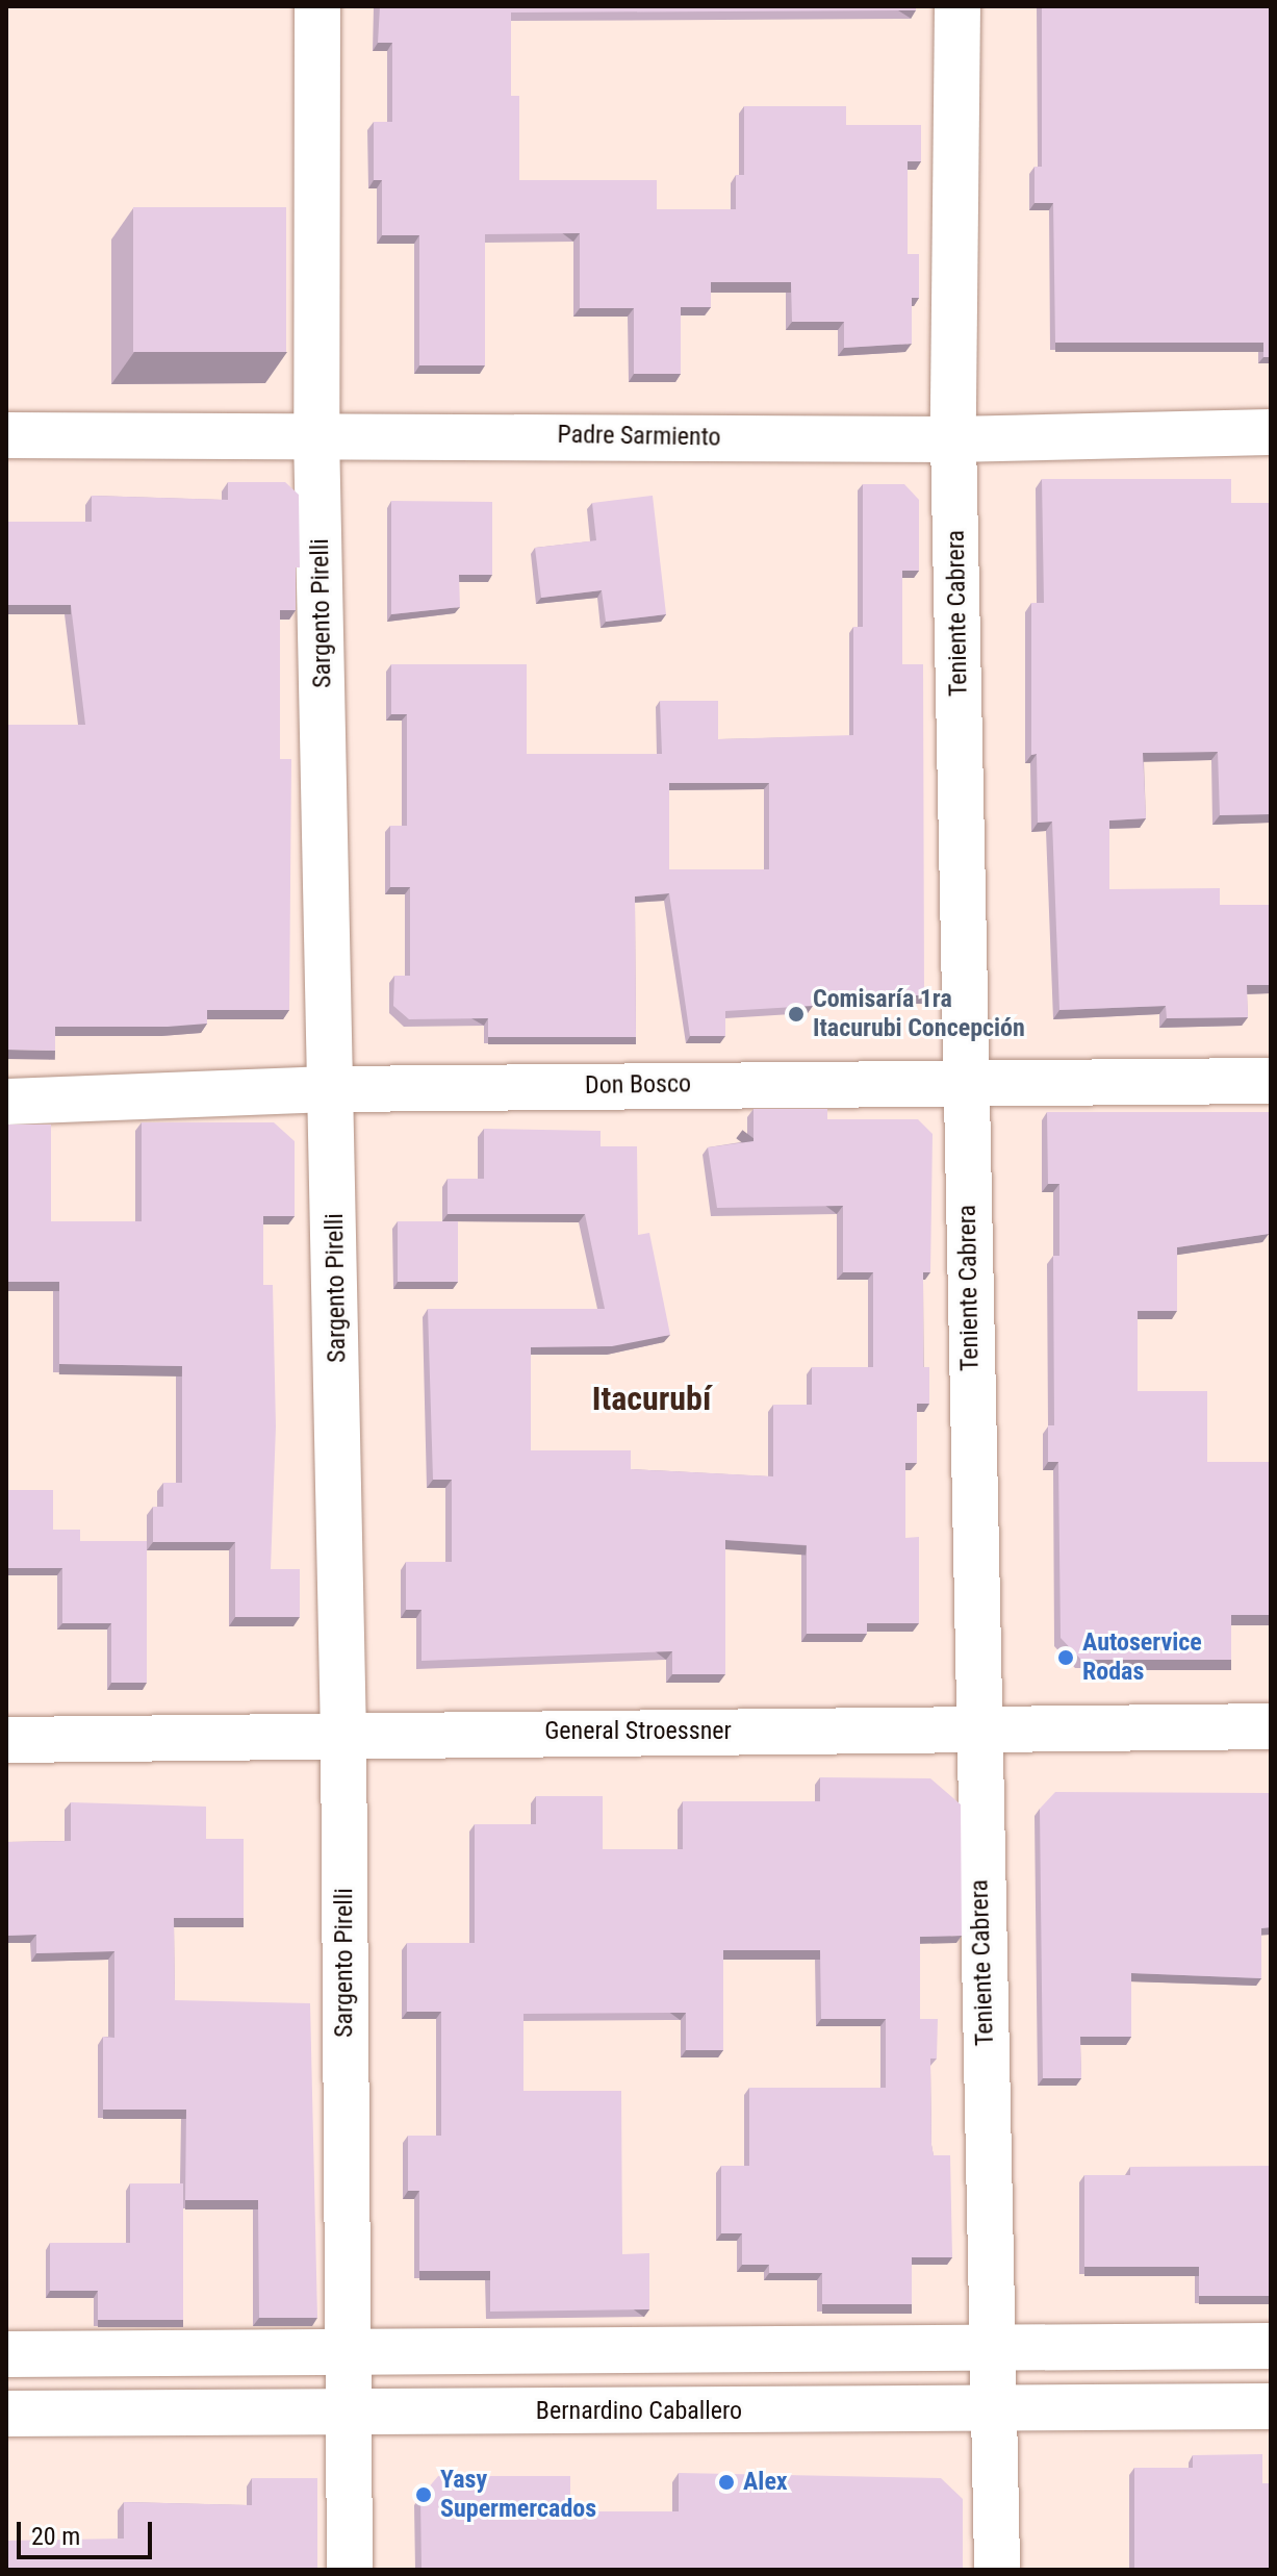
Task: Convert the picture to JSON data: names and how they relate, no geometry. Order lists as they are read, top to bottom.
{
  "streets": {
    "main road": [
      "Padre Sarmiento",
      "Sargento Pirelli",
      "Teniente Cabrera",
      "Don Bosco",
      "General Stroessner",
      "Bernardino Caballero"
    ]
  },
  "crossings": [
    ["Padre Sarmiento", "Sargento Pirelli"],
    ["Padre Sarmiento", "Teniente Cabrera"],
    ["Sargento Pirelli", "Don Bosco"],
    ["Sargento Pirelli", "General Stroessner"],
    ["Sargento Pirelli", "Bernardino Caballero"],
    ["Teniente Cabrera", "Don Bosco"],
    ["Teniente Cabrera", "General Stroessner"],
    ["Teniente Cabrera", "Bernardino Caballero"]
  ],
  "districts": ["Itacurubí"],
  "places": [
    "Comisaría 1ra Itacurubi Concepción",
    "Autoservice Rodas",
    "Alex",
    "Yasy Supermercados"
  ],
  "scale_bar": "20 m"
}
